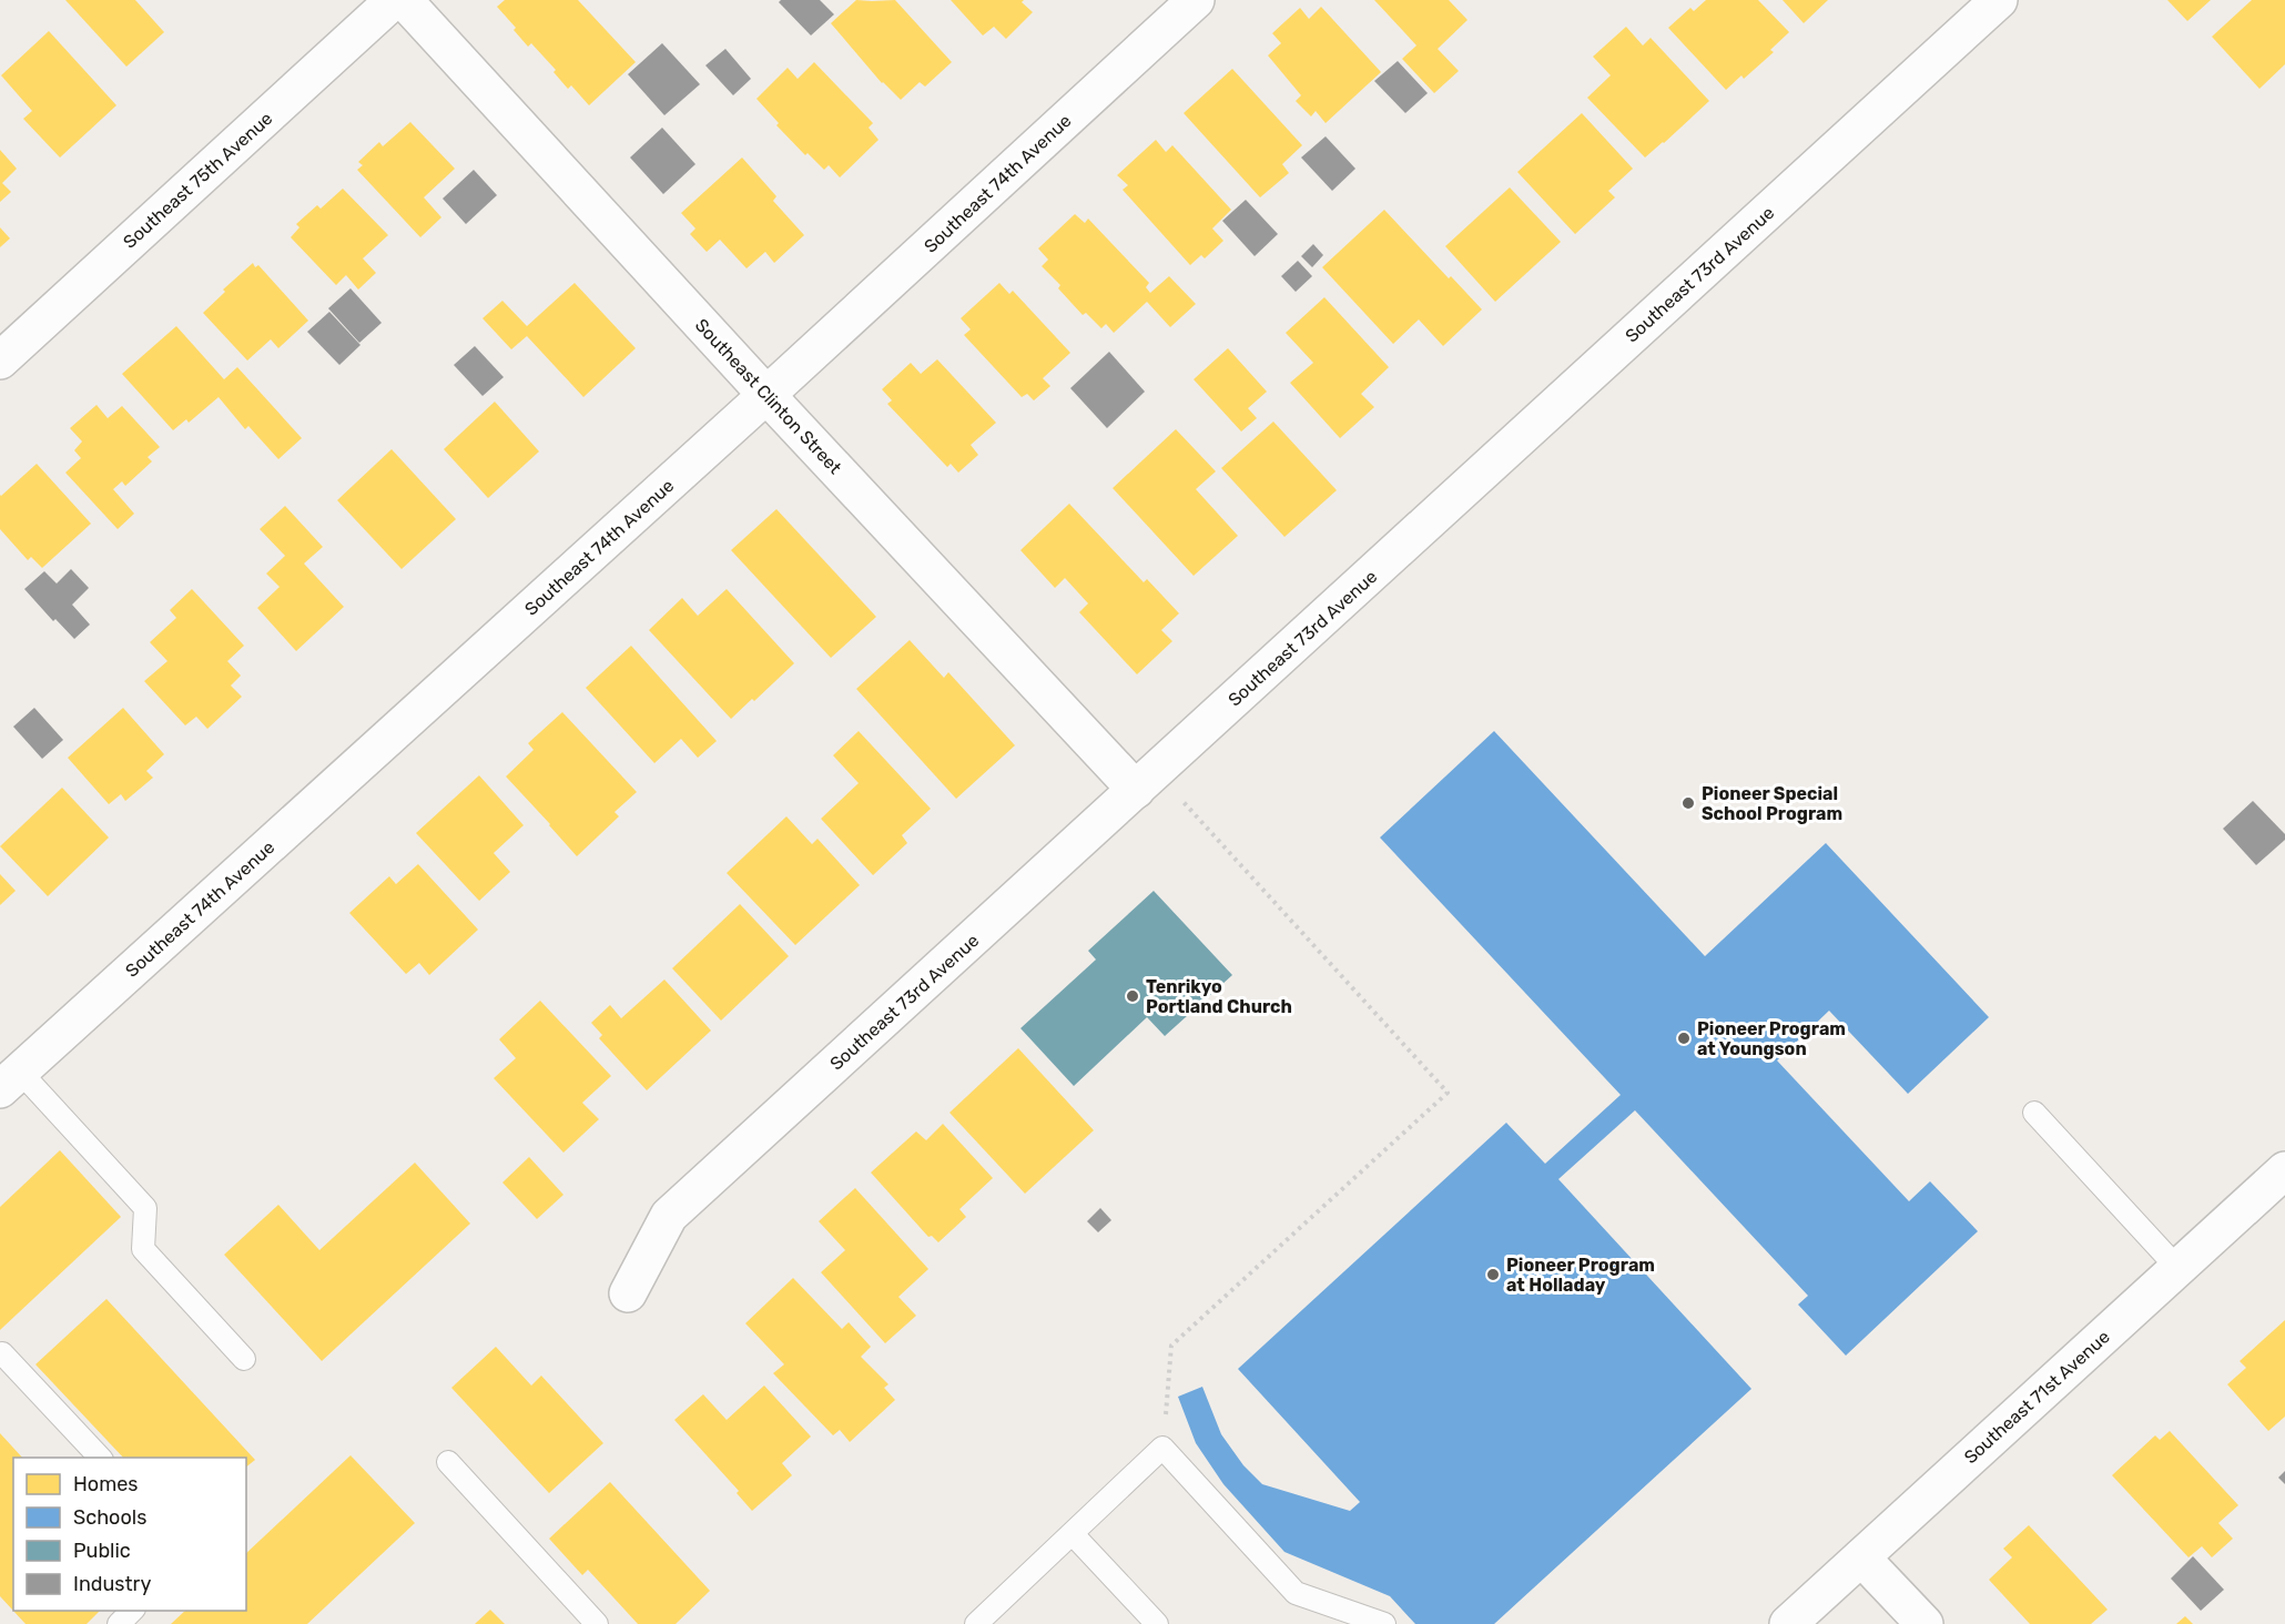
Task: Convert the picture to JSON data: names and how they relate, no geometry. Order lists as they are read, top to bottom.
{
  "streets": {
    "street": [
      "Southeast 75th Avenue",
      "Southeast 74th Avenue",
      "Southeast 73rd Avenue",
      "Southeast Clinton Street",
      "Southeast 71st Avenue"
    ]
  },
  "crossings": [
    ["Southeast 74th Avenue", "Southeast Clinton Street"],
    ["Southeast 73rd Avenue", "Southeast Clinton Street"]
  ],
  "places": [
    "Pioneer Special School Program",
    "Tenrikyo Portland Church",
    "Pioneer Program at Youngson",
    "Pioneer Program at Holladay"
  ],
  "legend": [
    "Homes",
    "Schools",
    "Public",
    "Industry"
  ]
}
